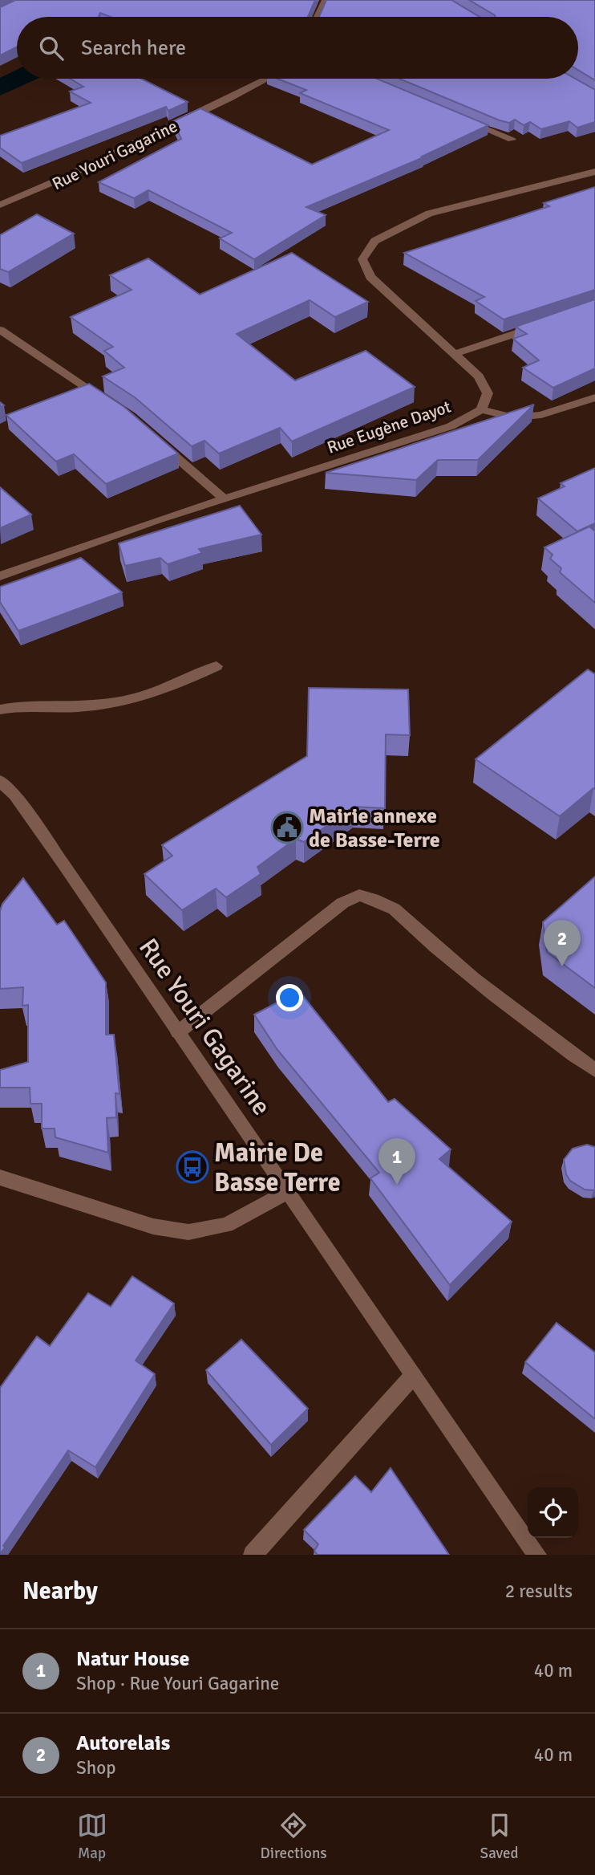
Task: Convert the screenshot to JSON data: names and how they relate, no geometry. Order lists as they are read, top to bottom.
{
  "streets": {
    "street": ["Rue Youri Gagarine", "Rue Eugène Dayot"]
  },
  "places": {
    "public building": ["Mairie annexe de Basse-Terre"],
    "bus stop": ["Mairie De Basse Terre"]
  },
  "page": {
    "search": "Search here",
    "pins": ["2", "1"],
    "heading": ["Nearby", "2 results"],
    "list": [
      {
        "mark": "1",
        "name": "Natur House",
        "note": "Shop · Rue Youri Gagarine",
        "value": "40 m"
      },
      {
        "mark": "2",
        "name": "Autorelais",
        "note": "Shop",
        "value": "40 m"
      }
    ],
    "nav": ["Map", "Directions", "Saved"]
  }
}
